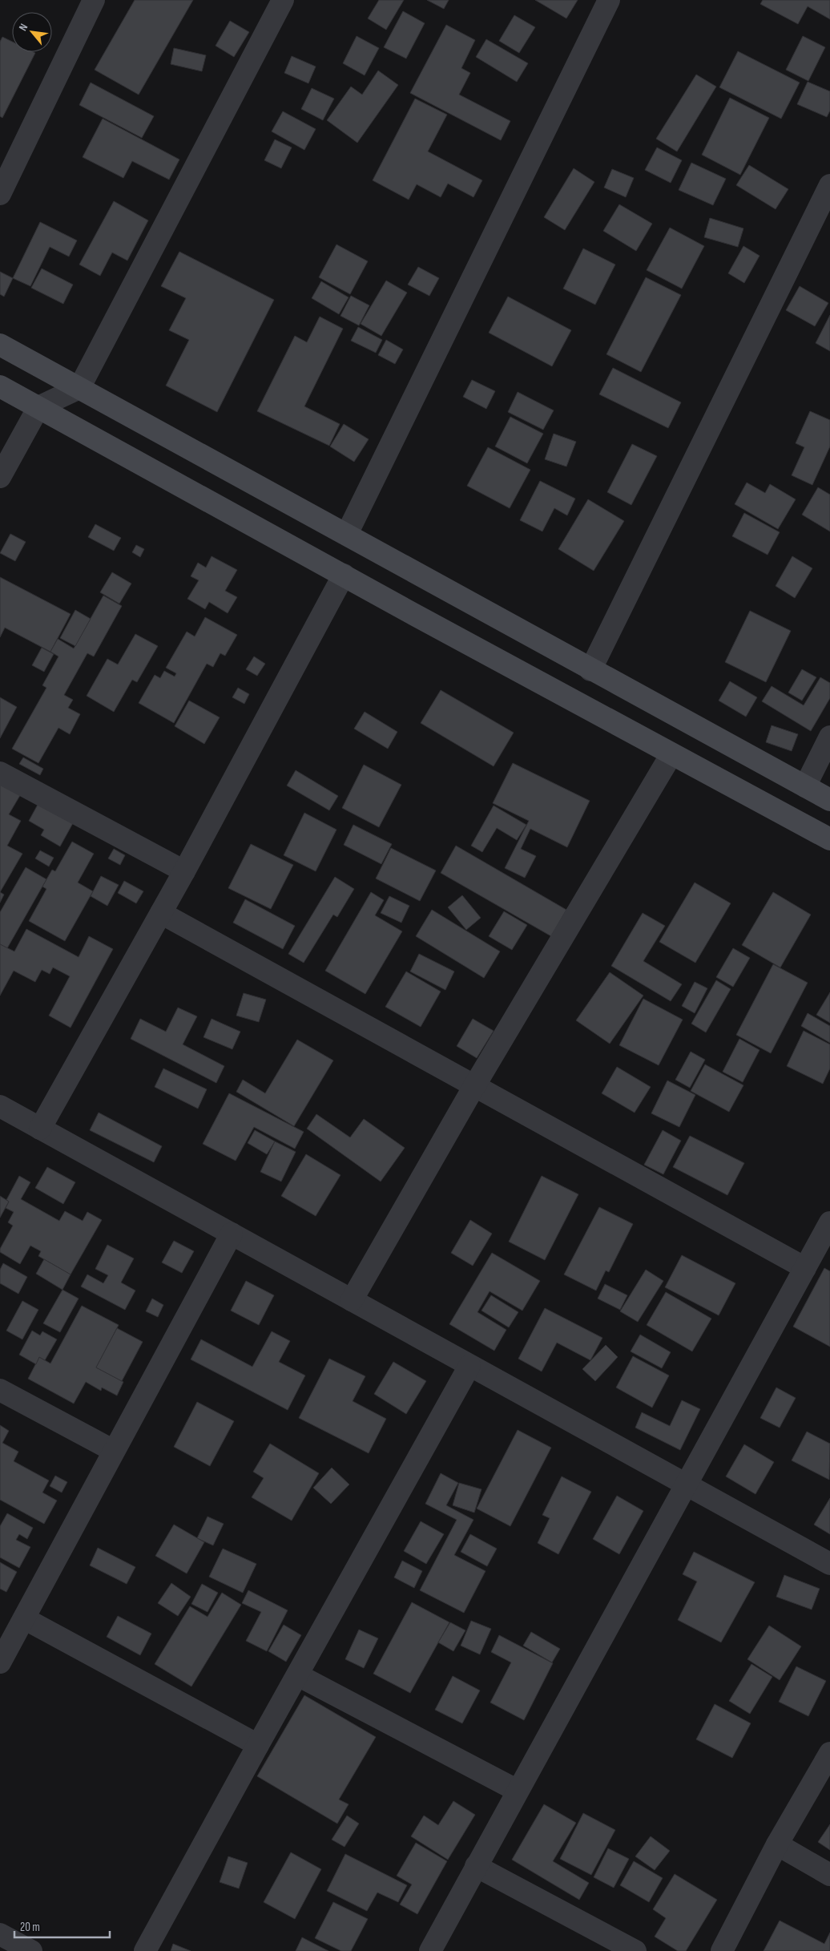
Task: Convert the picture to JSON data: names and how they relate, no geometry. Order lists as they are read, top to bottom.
{
  "scale_bar": "20 m",
  "north": "top left"
}
